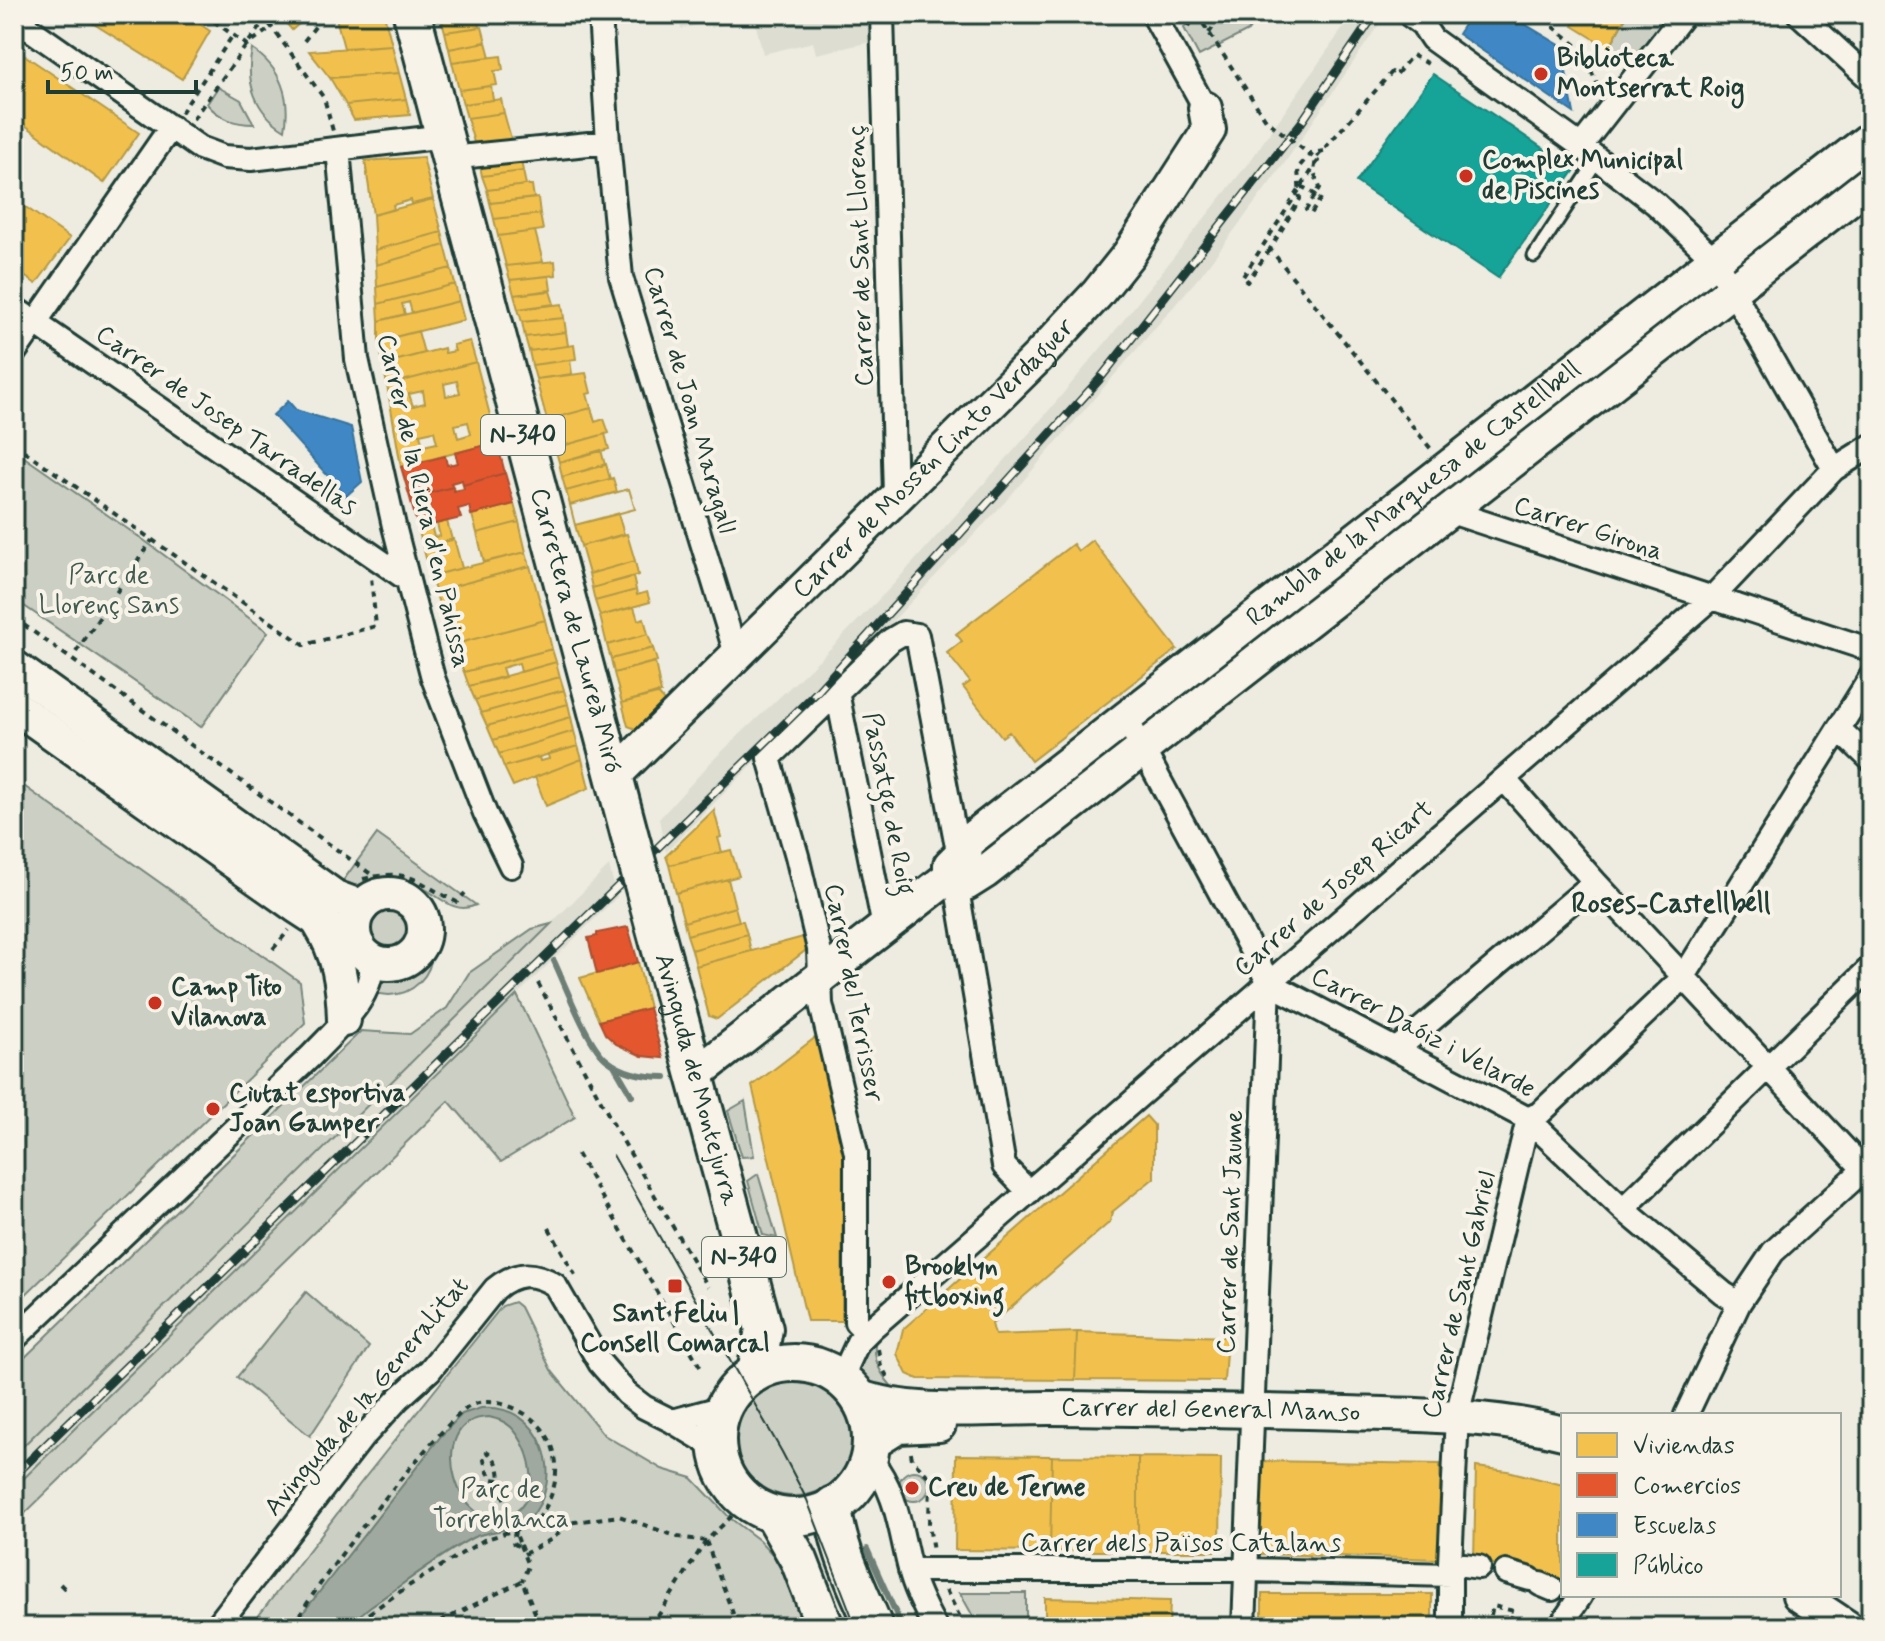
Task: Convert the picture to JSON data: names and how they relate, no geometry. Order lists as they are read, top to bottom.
{
  "streets": {
    "main road": ["N-340", "Carretera de Laureà Miró", "Avinguda de Montejurra"],
    "street": [
      "Carrer de Sant Llorenç",
      "Carrer de Joan Maragall",
      "Carrer de Josep Tarradellas",
      "Carrer de Mossèn Cinto Verdaguer",
      "Rambla de la Marquesa de Castellbell",
      "Carrer de la Riera d'en Pahissa",
      "Carrer Girona",
      "Passatge de Roig",
      "Carrer de Josep Ricart",
      "Carrer del Terrisser",
      "Carrer Daóiz i Velarde",
      "Carrer de Sant Jaume",
      "Carrer de Sant Gabriel",
      "Avinguda de la Generalitat",
      "Carrer del General Manso",
      "Carrer dels Països Catalans"
    ]
  },
  "crossings": [
    ["Carrer de Sant Llorenç", "Carrer de Mossèn Cinto Verdaguer"],
    ["Carrer de Joan Maragall", "Carrer de Mossèn Cinto Verdaguer"],
    ["Carrer de Josep Tarradellas", "Carrer de la Riera d'en Pahissa"],
    ["Carrer de Mossèn Cinto Verdaguer", "Carretera de Laureà Miró"],
    ["Rambla de la Marquesa de Castellbell", "Carrer Girona"],
    ["Rambla de la Marquesa de Castellbell", "Passatge de Roig"],
    ["Rambla de la Marquesa de Castellbell", "Carrer del Terrisser"],
    ["Rambla de la Marquesa de Castellbell", "Carrer Daóiz i Velarde"],
    ["Rambla de la Marquesa de Castellbell", "Avinguda de Montejurra"],
    ["Carrer Girona", "Carrer de Josep Ricart"],
    ["Carretera de Laureà Miró", "Avinguda de Montejurra"],
    ["Passatge de Roig", "Carrer del Terrisser"],
    ["Carrer de Josep Ricart", "Carrer del Terrisser"],
    ["Carrer de Josep Ricart", "Carrer Daóiz i Velarde"],
    ["Carrer de Josep Ricart", "Avinguda de Montejurra"],
    ["Carrer de Josep Ricart", "Carrer de Sant Jaume"],
    ["Carrer de Josep Ricart", "Avinguda de la Generalitat"],
    ["Carrer de Josep Ricart", "Carrer del General Manso"],
    ["Carrer Daóiz i Velarde", "Carrer de Sant Jaume"],
    ["Carrer Daóiz i Velarde", "Carrer de Sant Gabriel"],
    ["Avinguda de Montejurra", "Avinguda de la Generalitat"],
    ["Avinguda de Montejurra", "Carrer del General Manso"],
    ["Carrer de Sant Jaume", "Carrer del General Manso"],
    ["Carrer de Sant Jaume", "Carrer dels Països Catalans"],
    ["Carrer de Sant Gabriel", "Carrer del General Manso"],
    ["Carrer de Sant Gabriel", "Carrer dels Països Catalans"],
    ["Avinguda de la Generalitat", "Carrer del General Manso"]
  ],
  "districts": ["Roses-Castellbell"],
  "parks": ["Parc de Llorenç Sans", "Parc de Torreblanca"],
  "places": {
    "other": [
      "Biblioteca Montserrat Roig",
      "Complex Municipal de Piscines",
      "Camp Tito Vilanova",
      "Ciutat esportiva Joan Gamper",
      "Brooklyn fitboxing",
      "Creu de Terme"
    ],
    "transit": ["Sant Feliu | Consell Comarcal"]
  },
  "legend": [
    "Viviendas",
    "Comercios",
    "Escuelas",
    "Público"
  ],
  "scale_bar": "50 m"
}
